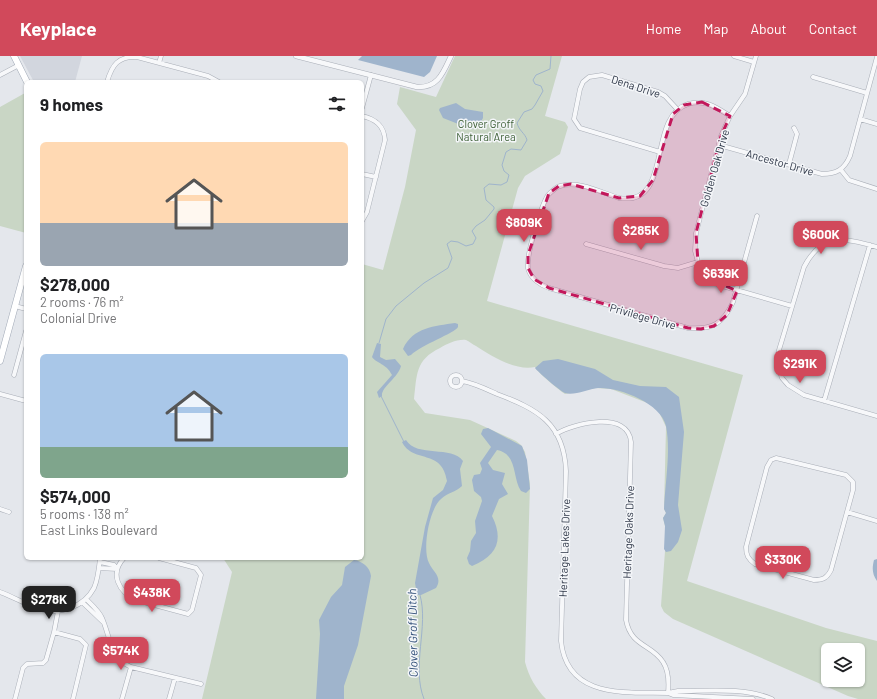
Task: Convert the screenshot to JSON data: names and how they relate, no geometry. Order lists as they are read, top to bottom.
{
  "streets": {
    "street": [
      "Dena Drive",
      "Ancestor Drive",
      "Golden Oak Drive",
      "Privilege Drive",
      "Heritage Oaks Drive",
      "Heritage Lakes Drive"
    ]
  },
  "crossings": [
    ["Dena Drive", "Privilege Drive"],
    ["Ancestor Drive", "Golden Oak Drive"],
    ["Heritage Oaks Drive", "Heritage Lakes Drive"]
  ],
  "water": ["Clover Groff Ditch"],
  "parks": ["Clover Groff Natural Area"],
  "page": {
    "header": "Keyplace",
    "nav": [
      "Home",
      "Map",
      "About",
      "Contact"
    ],
    "heading": "9 homes",
    "list": [
      {
        "name": "$278,000",
        "note": "2 rooms · 76 m² · Colonial Drive"
      },
      {
        "name": "$574,000",
        "note": "5 rooms · 138 m² · East Links Boulevard"
      }
    ],
    "price": [
      "$809K",
      "$285K",
      "$600K",
      "$639K",
      "$291K",
      "$330K",
      "$438K",
      "$278K",
      "$574K"
    ]
  }
}
